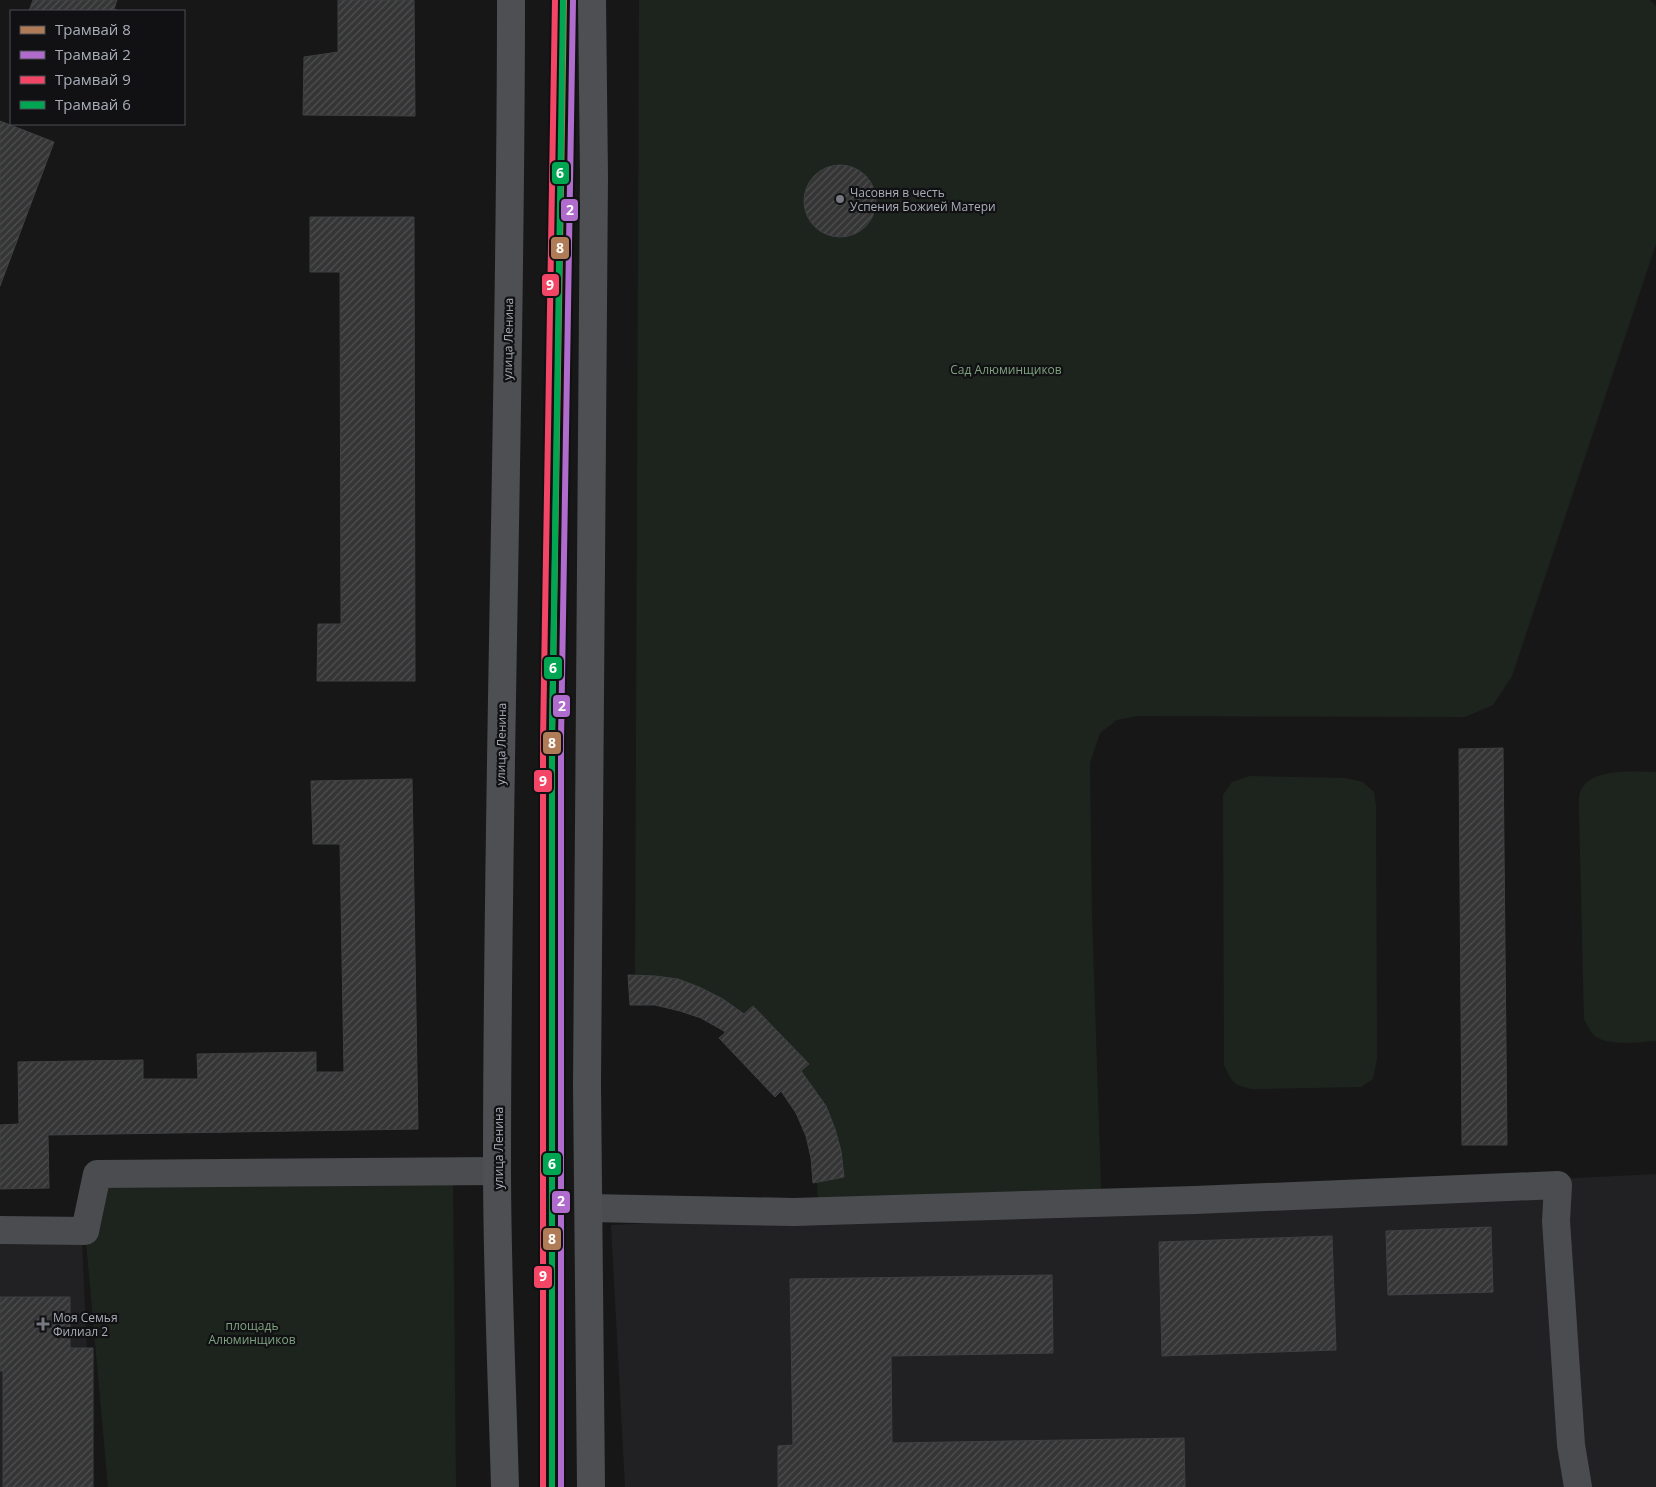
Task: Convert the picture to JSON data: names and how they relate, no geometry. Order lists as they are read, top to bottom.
{
  "streets": {
    "main road": ["улица Ленина"]
  },
  "parks": ["Сад Алюминщиков", "площадь Алюминщиков"],
  "places": {
    "other": ["Часовня в честь Успения Божией Матери"],
    "health": ["Моя Семья Филиал 2"]
  },
  "lines": [
    "tram line 8",
    "tram line 2",
    "tram line 9",
    "tram line 6"
  ],
  "legend": [
    "Трамвай 8",
    "Трамвай 2",
    "Трамвай 9",
    "Трамвай 6"
  ]
}
